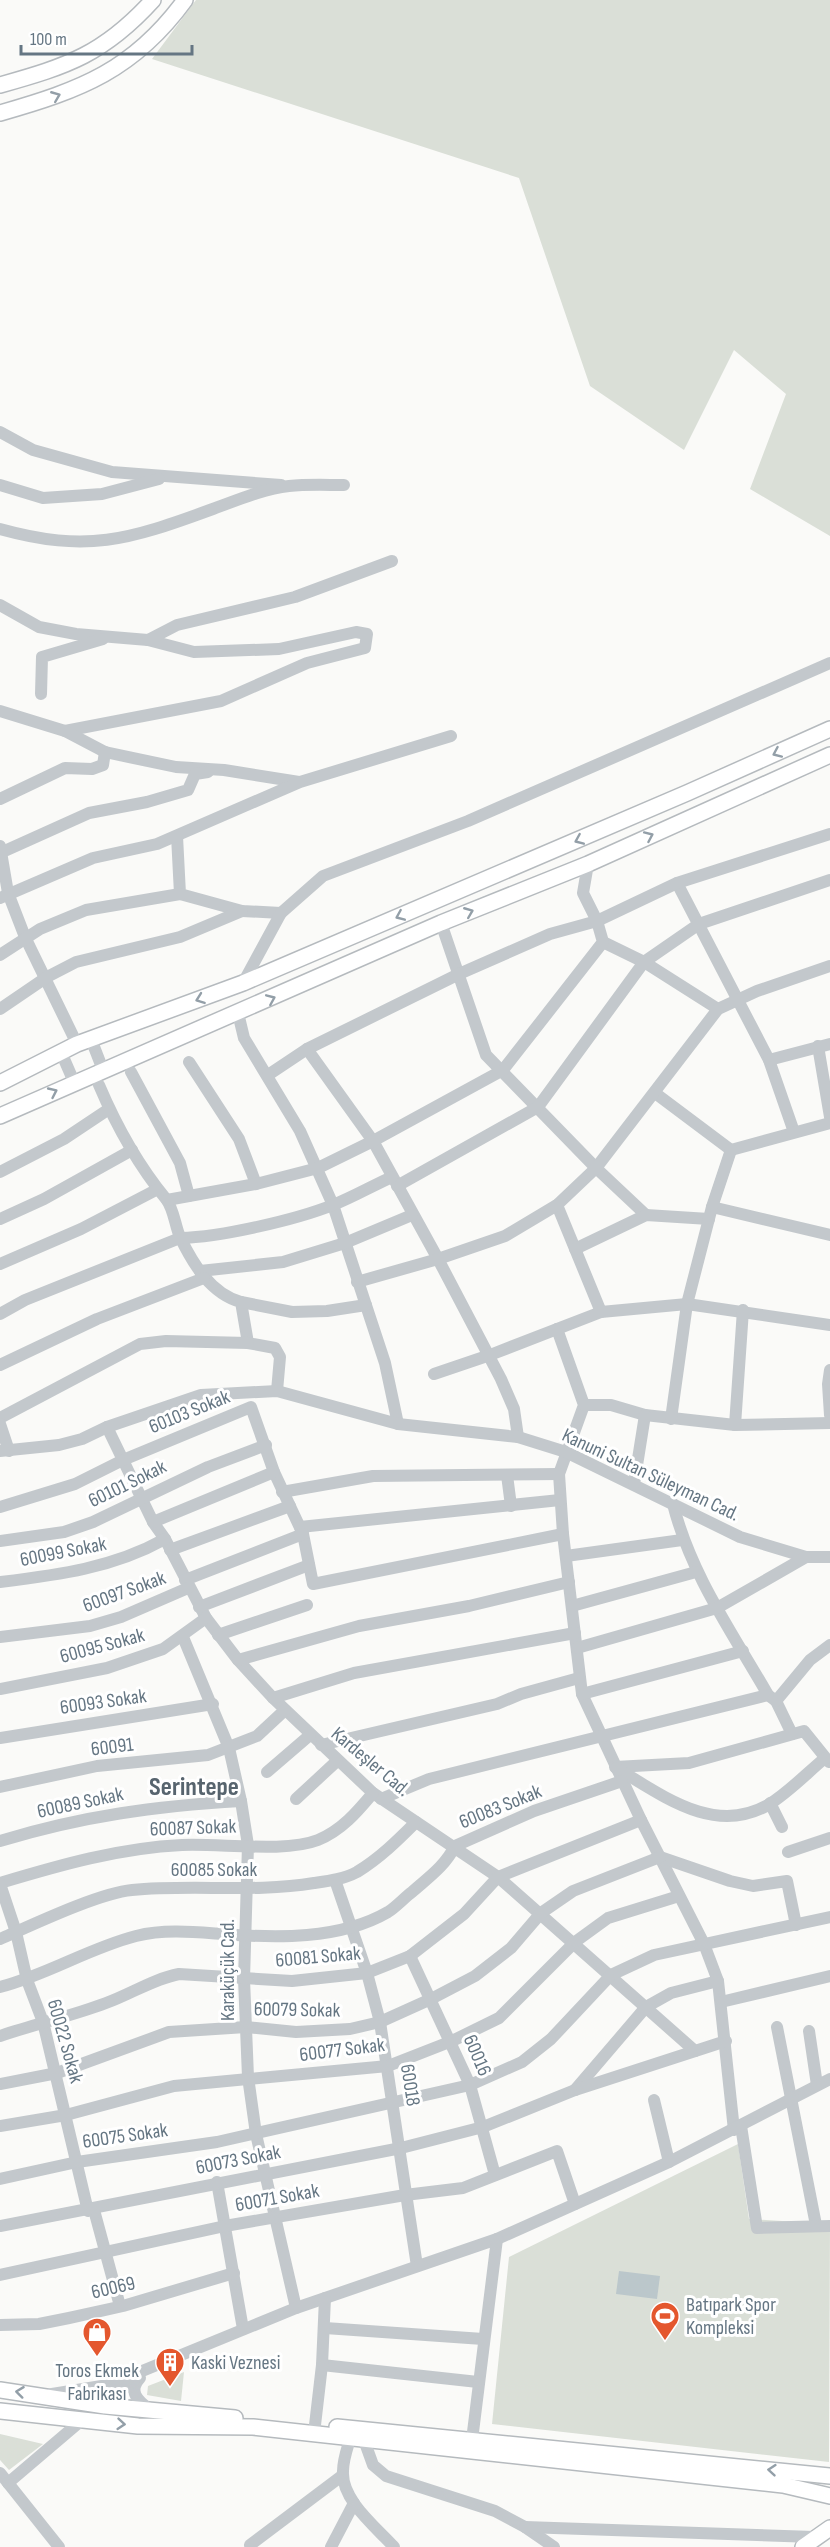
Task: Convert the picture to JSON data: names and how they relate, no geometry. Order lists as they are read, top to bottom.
{
  "streets": {
    "street": [
      "60103 Sokak",
      "Kanuni Sultan Süleyman Cad.",
      "60101 Sokak",
      "60099 Sokak",
      "60097 Sokak",
      "60095 Sokak",
      "60093 Sokak",
      "60091",
      "Kardeşler Cad.",
      "60089 Sokak",
      "60083 Sokak",
      "60087 Sokak",
      "60085 Sokak",
      "60081 Sokak",
      "Karaküçük Cad.",
      "60079 Sokak",
      "60022 Sokak",
      "60077 Sokak",
      "60016",
      "60018",
      "60075 Sokak",
      "60073 Sokak",
      "60071 Sokak",
      "60069"
    ]
  },
  "crossings": [
    ["60103 Sokak", "60101 Sokak"],
    ["60103 Sokak", "60099 Sokak"],
    ["60103 Sokak", "60097 Sokak"],
    ["60103 Sokak", "60095 Sokak"],
    ["60103 Sokak", "Kardeşler Cad."],
    ["Kanuni Sultan Süleyman Cad.", "Kardeşler Cad."],
    ["60101 Sokak", "Kardeşler Cad."],
    ["60099 Sokak", "Kardeşler Cad."],
    ["60097 Sokak", "Kardeşler Cad."],
    ["60095 Sokak", "Kardeşler Cad."],
    ["60095 Sokak", "Karaküçük Cad."],
    ["60093 Sokak", "Karaküçük Cad."],
    ["60091", "Kardeşler Cad."],
    ["60091", "Karaküçük Cad."],
    ["Kardeşler Cad.", "60083 Sokak"],
    ["Kardeşler Cad.", "60087 Sokak"],
    ["Kardeşler Cad.", "60085 Sokak"],
    ["Kardeşler Cad.", "60081 Sokak"],
    ["Kardeşler Cad.", "60079 Sokak"],
    ["Kardeşler Cad.", "60077 Sokak"],
    ["Kardeşler Cad.", "60075 Sokak"],
    ["Kardeşler Cad.", "60073 Sokak"],
    ["60089 Sokak", "Karaküçük Cad."],
    ["60083 Sokak", "Karaküçük Cad."],
    ["60083 Sokak", "60022 Sokak"],
    ["60083 Sokak", "60018"],
    ["60087 Sokak", "Karaküçük Cad."],
    ["60087 Sokak", "60022 Sokak"],
    ["60085 Sokak", "Karaküçük Cad."],
    ["60085 Sokak", "60022 Sokak"],
    ["60085 Sokak", "60018"],
    ["60081 Sokak", "Karaküçük Cad."],
    ["60081 Sokak", "60022 Sokak"],
    ["60081 Sokak", "60016"],
    ["60081 Sokak", "60018"],
    ["Karaküçük Cad.", "60079 Sokak"],
    ["Karaküçük Cad.", "60077 Sokak"],
    ["Karaküçük Cad.", "60075 Sokak"],
    ["Karaküçük Cad.", "60073 Sokak"],
    ["Karaküçük Cad.", "60071 Sokak"],
    ["60079 Sokak", "60022 Sokak"],
    ["60079 Sokak", "60016"],
    ["60079 Sokak", "60018"],
    ["60022 Sokak", "60077 Sokak"],
    ["60022 Sokak", "60075 Sokak"],
    ["60022 Sokak", "60073 Sokak"],
    ["60022 Sokak", "60071 Sokak"],
    ["60022 Sokak", "60069"],
    ["60077 Sokak", "60016"],
    ["60077 Sokak", "60018"],
    ["60016", "60075 Sokak"],
    ["60016", "60073 Sokak"],
    ["60016", "60071 Sokak"],
    ["60018", "60075 Sokak"],
    ["60018", "60073 Sokak"],
    ["60018", "60071 Sokak"]
  ],
  "districts": ["Serintepe"],
  "places": {
    "sports": ["Batıpark Spor Kompleksi"],
    "shop": ["Toros Ekmek Fabrikası"],
    "building": ["Kaski Veznesi"]
  },
  "scale_bar": "100 m"
}
